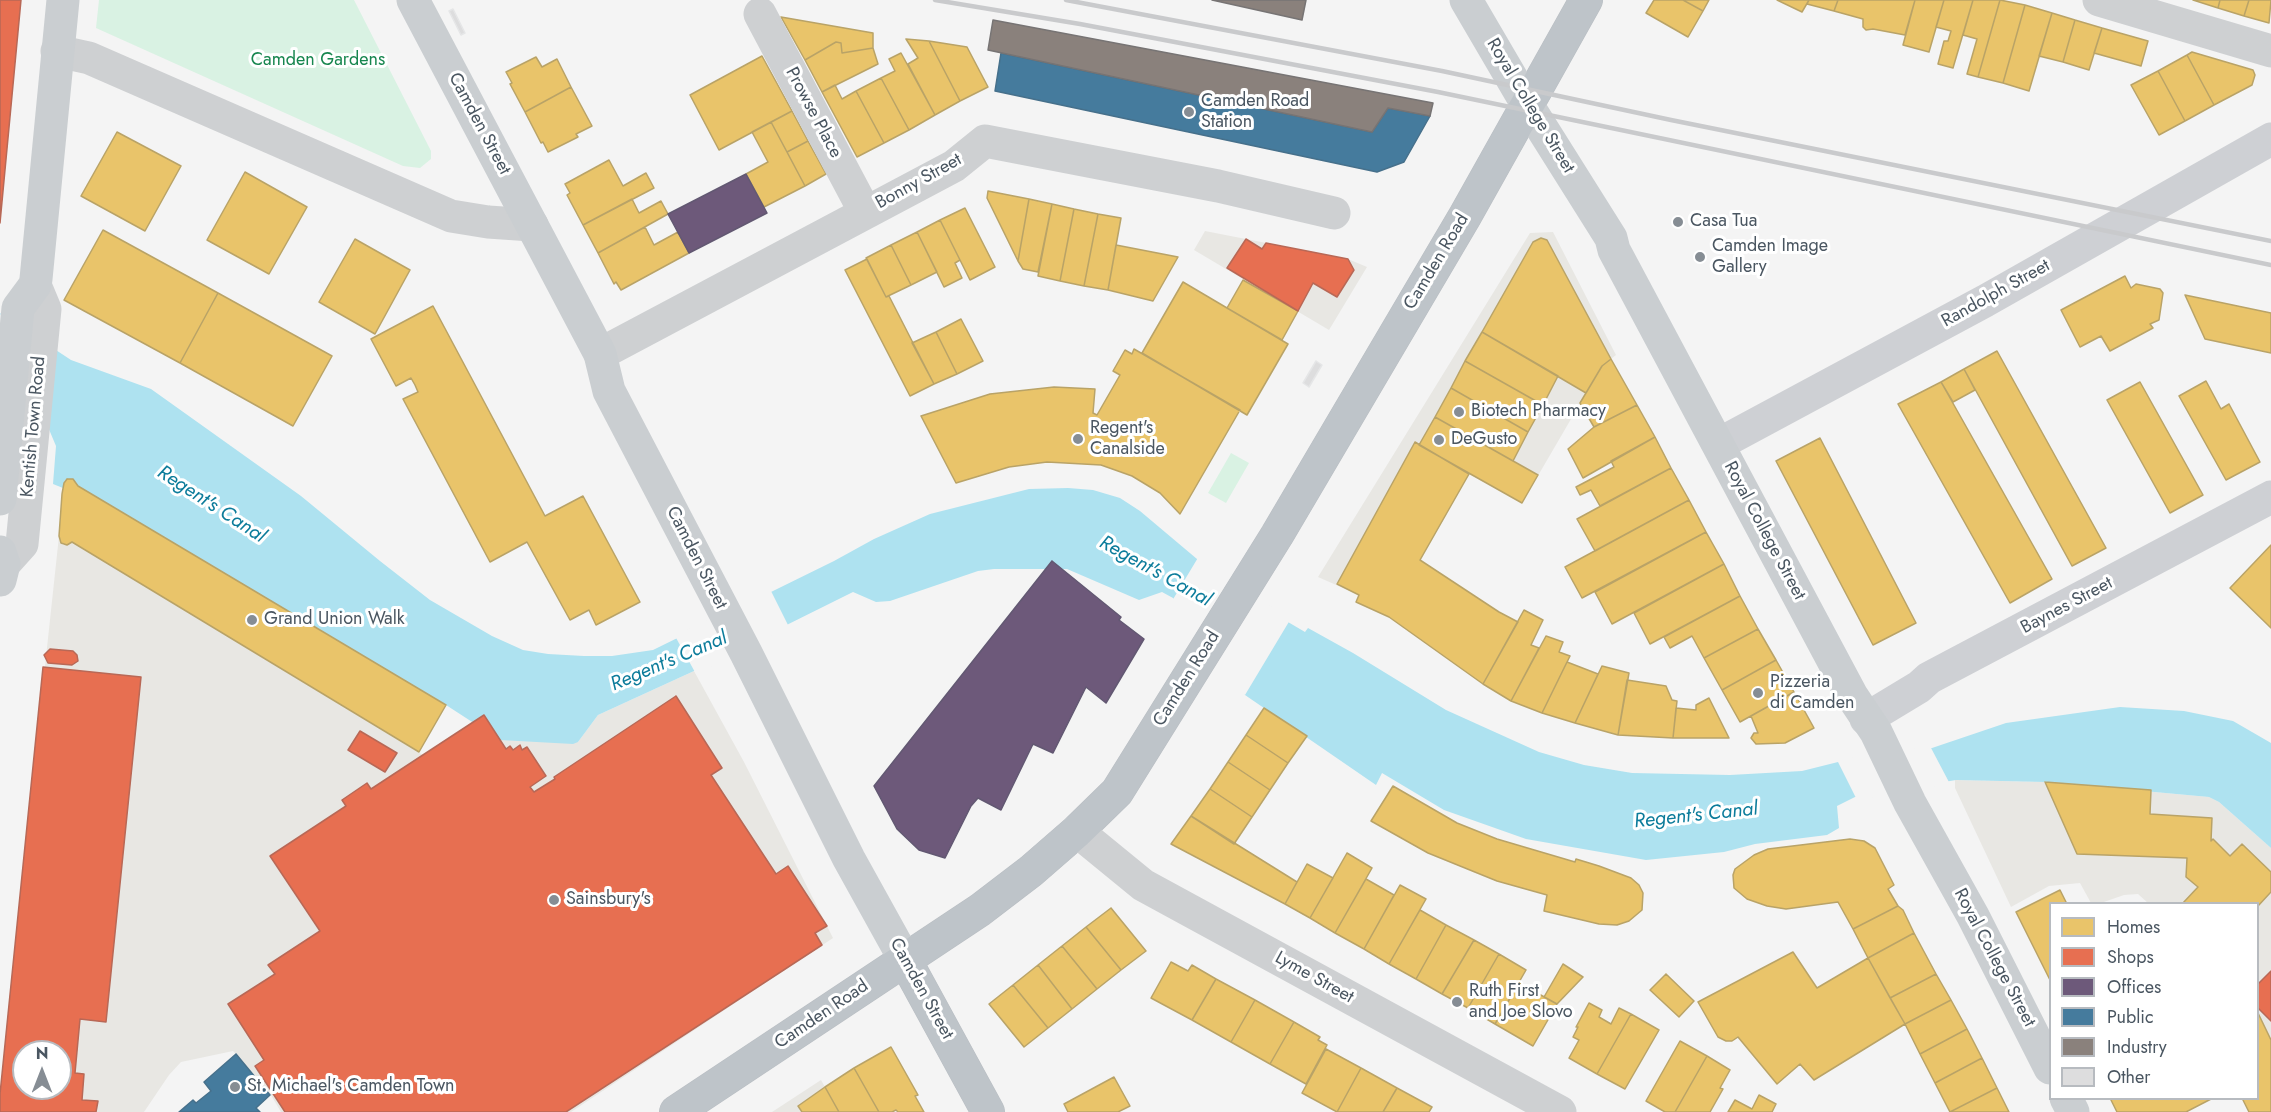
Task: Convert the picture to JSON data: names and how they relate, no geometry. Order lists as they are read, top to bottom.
{
  "streets": {
    "highway": ["Camden Street", "Camden Road"],
    "main road": ["Royal College Street", "Kentish Town Road"],
    "street": [
      "Prowse Place",
      "Bonny Street",
      "Randolph Street",
      "Baynes Street",
      "Lyme Street"
    ]
  },
  "crossings": [
    ["Royal College Street", "Camden Road"],
    ["Royal College Street", "Randolph Street"],
    ["Royal College Street", "Baynes Street"],
    ["Prowse Place", "Bonny Street"],
    ["Camden Street", "Bonny Street"],
    ["Camden Street", "Camden Road"],
    ["Camden Road", "Lyme Street"]
  ],
  "water": ["Regent's Canal"],
  "parks": ["Camden Gardens"],
  "places": [
    "Camden Road Station",
    "Casa Tua",
    "Camden Image Gallery",
    "Biotech Pharmacy",
    "Regent's Canalside",
    "DeGusto",
    "Grand Union Walk",
    "Pizzeria di Camden",
    "Sainsbury's",
    "Ruth First and Joe Slovo",
    "St. Michael's Camden Town"
  ],
  "legend": [
    "Homes",
    "Shops",
    "Offices",
    "Public",
    "Industry",
    "Other"
  ],
  "north": "top"
}
